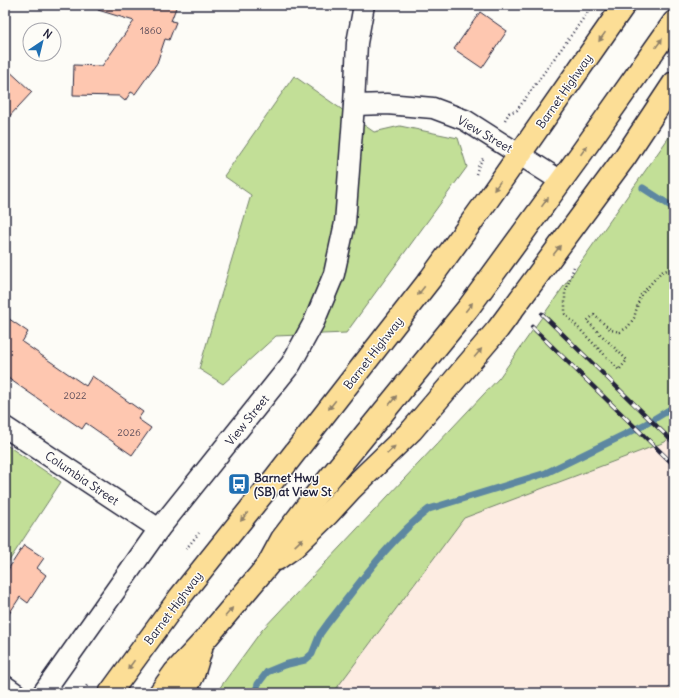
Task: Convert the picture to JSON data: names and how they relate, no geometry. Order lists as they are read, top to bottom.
{
  "streets": {
    "main road": ["Barnet Highway"],
    "street": ["View Street", "Columbia Street"]
  },
  "crossings": [
    ["Barnet Highway", "View Street"],
    ["View Street", "Columbia Street"]
  ],
  "places": {
    "bus stop": ["Barnet Hwy (SB) at View St"]
  },
  "house_numbers": ["1860", "2022", "2026"],
  "north": "top right"
}
